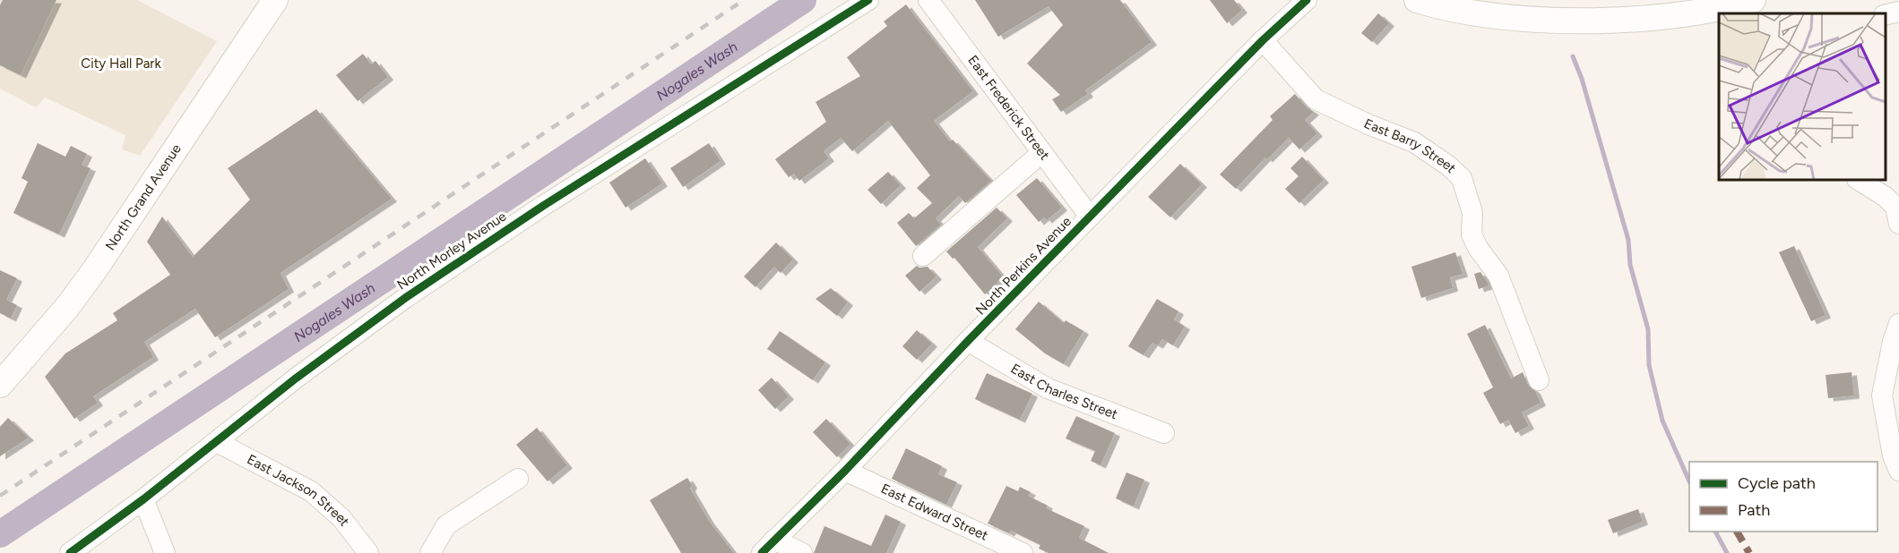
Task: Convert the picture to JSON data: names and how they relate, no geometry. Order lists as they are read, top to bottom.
{
  "streets": {
    "main road": ["North Grand Avenue"],
    "street": [
      "East Frederick Street",
      "East Barry Street",
      "North Morley Avenue",
      "North Perkins Avenue",
      "East Charles Street",
      "East Jackson Street",
      "East Edward Street"
    ]
  },
  "crossings": [
    ["East Frederick Street", "North Perkins Avenue"],
    ["East Barry Street", "North Perkins Avenue"],
    ["North Morley Avenue", "East Jackson Street"],
    ["North Perkins Avenue", "East Charles Street"],
    ["North Perkins Avenue", "East Edward Street"]
  ],
  "water": ["Nogales Wash"],
  "parks": ["City Hall Park"],
  "legend": ["Cycle path", "Path"]
}
